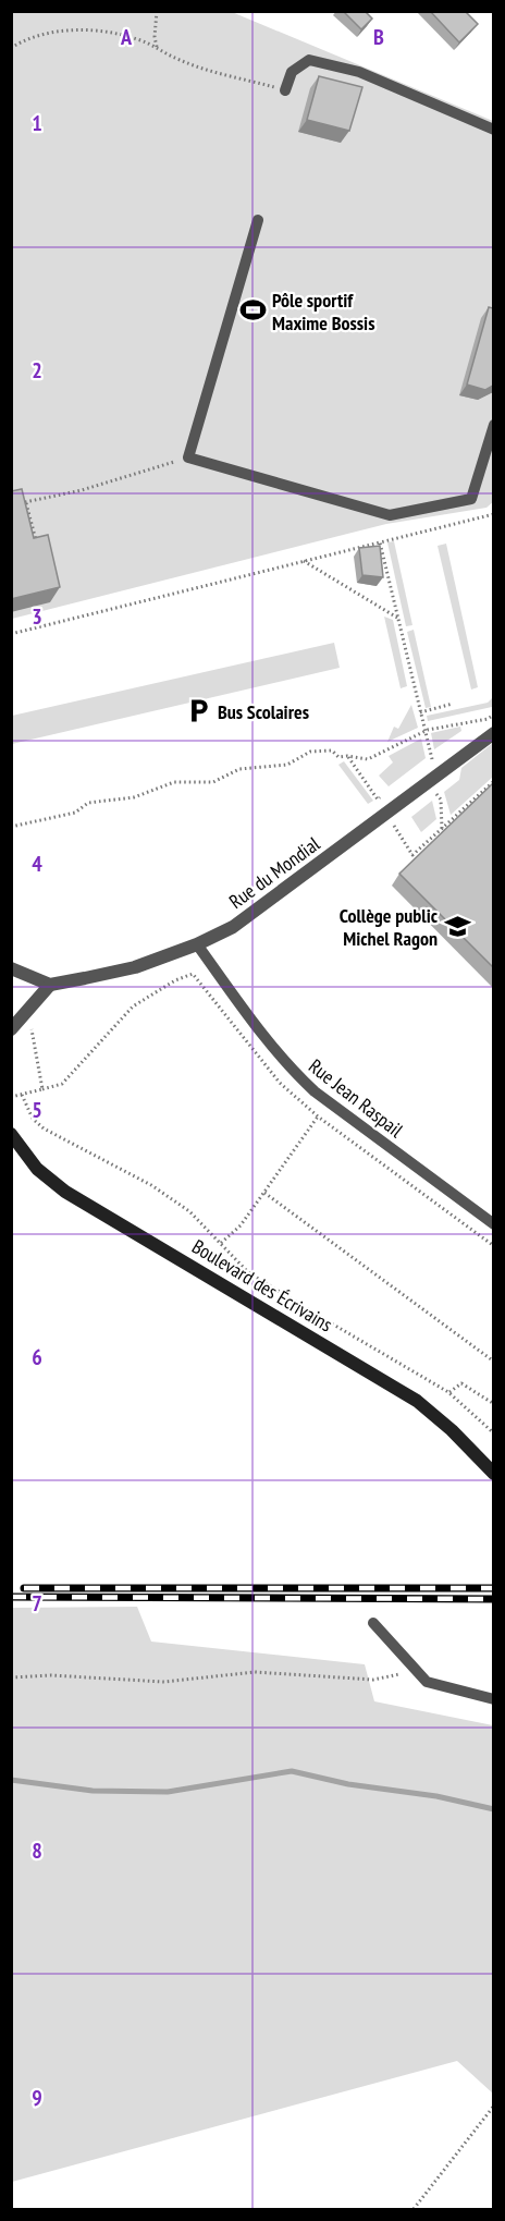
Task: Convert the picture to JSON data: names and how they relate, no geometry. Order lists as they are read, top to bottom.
{
  "streets": {
    "main road": ["Boulevard des Écrivains"],
    "street": ["Rue du Mondial"],
    "lane": ["Rue Jean Raspail"]
  },
  "crossings": [
    ["Rue du Mondial", "Rue Jean Raspail"]
  ],
  "places": {
    "sports": ["Pôle sportif Maxime Bossis"],
    "parking": ["Bus Scolaires"],
    "school or university": ["Collège public Michel Ragon"]
  },
  "grid": {
    "columns": ["A", "B"],
    "rows": [
      "1",
      "2",
      "3",
      "4",
      "5",
      "6",
      "7",
      "8",
      "9"
    ]
  }
}
